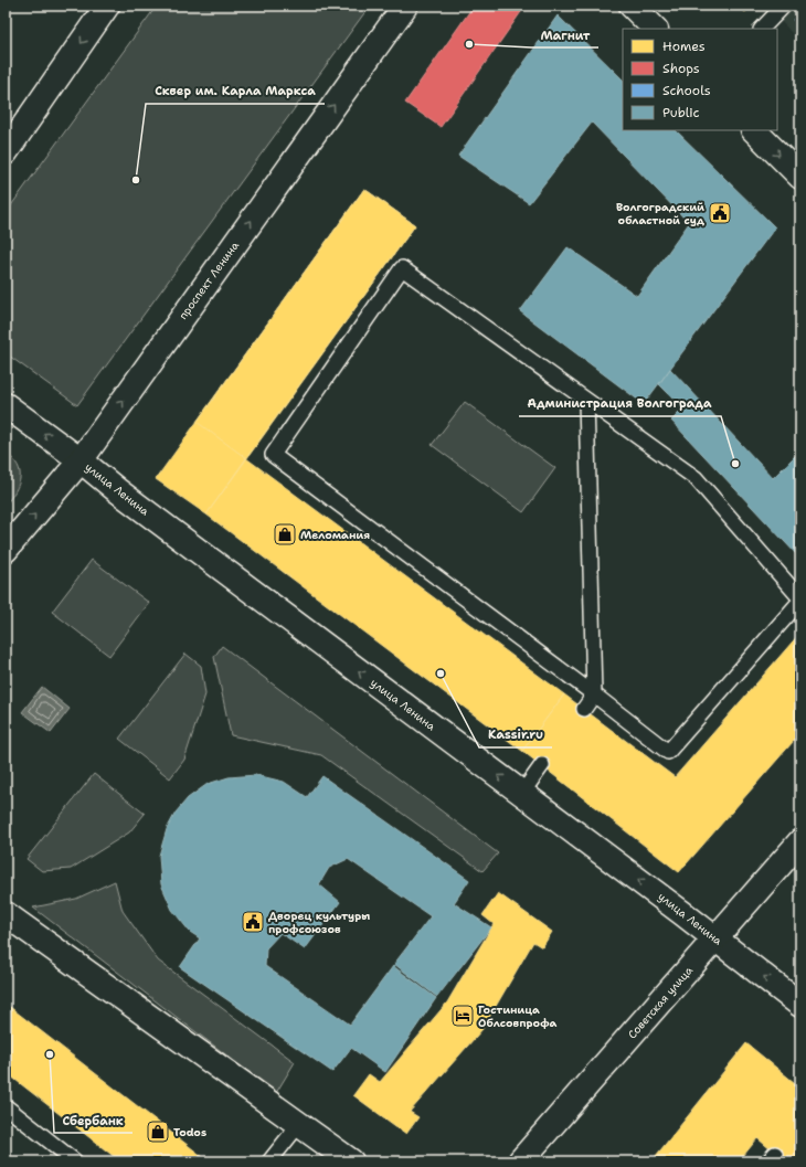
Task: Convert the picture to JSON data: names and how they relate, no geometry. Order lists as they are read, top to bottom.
{
  "streets": {
    "street": ["проспект Ленина", "улица Ленина", "Советская улица"]
  },
  "crossings": [
    ["проспект Ленина", "улица Ленина"],
    ["улица Ленина", "Советская улица"]
  ],
  "one_way": ["проспект Ленина", "улица Ленина"],
  "places": {
    "other": [
      "Магнит",
      "Сквер им. Карла Маркса",
      "Администрация Волгограда",
      "Kassir.ru",
      "Сбербанк"
    ],
    "public building": ["Волгоградский областной суд", "Дворец культуры профсоюзов"],
    "shop": ["Меломания", "Todos"],
    "hotel": ["Гостиница Облсовпрофа"]
  },
  "legend": [
    "Homes",
    "Shops",
    "Schools",
    "Public"
  ]
}
